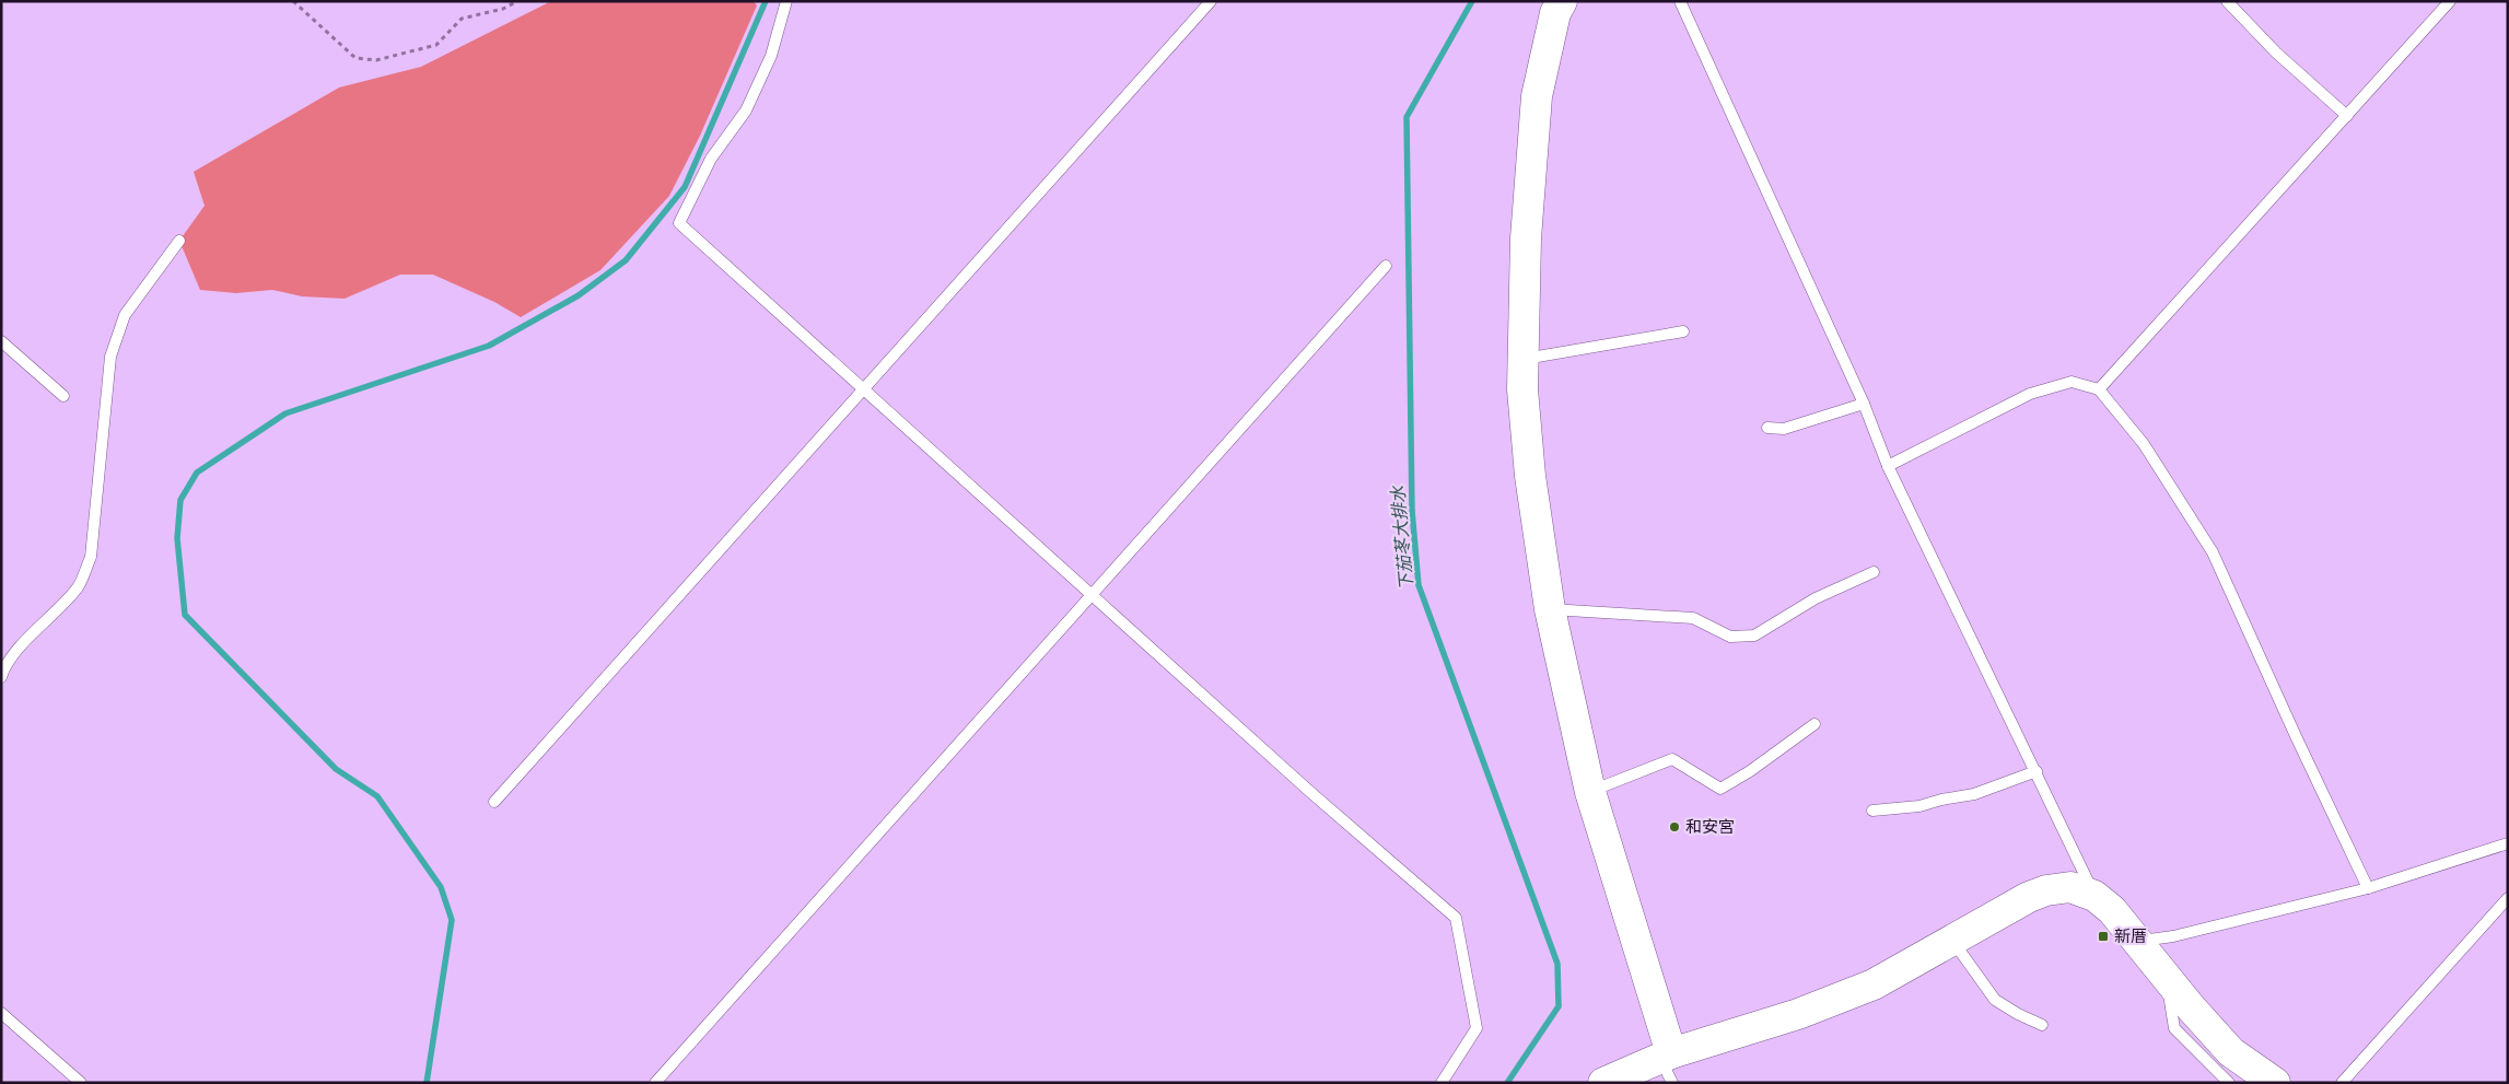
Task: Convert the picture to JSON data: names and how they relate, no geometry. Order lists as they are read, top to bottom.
{
  "water": ["下茄苳大排水"],
  "places": {
    "other": ["和安宮"],
    "transit": ["新厝"]
  }
}
